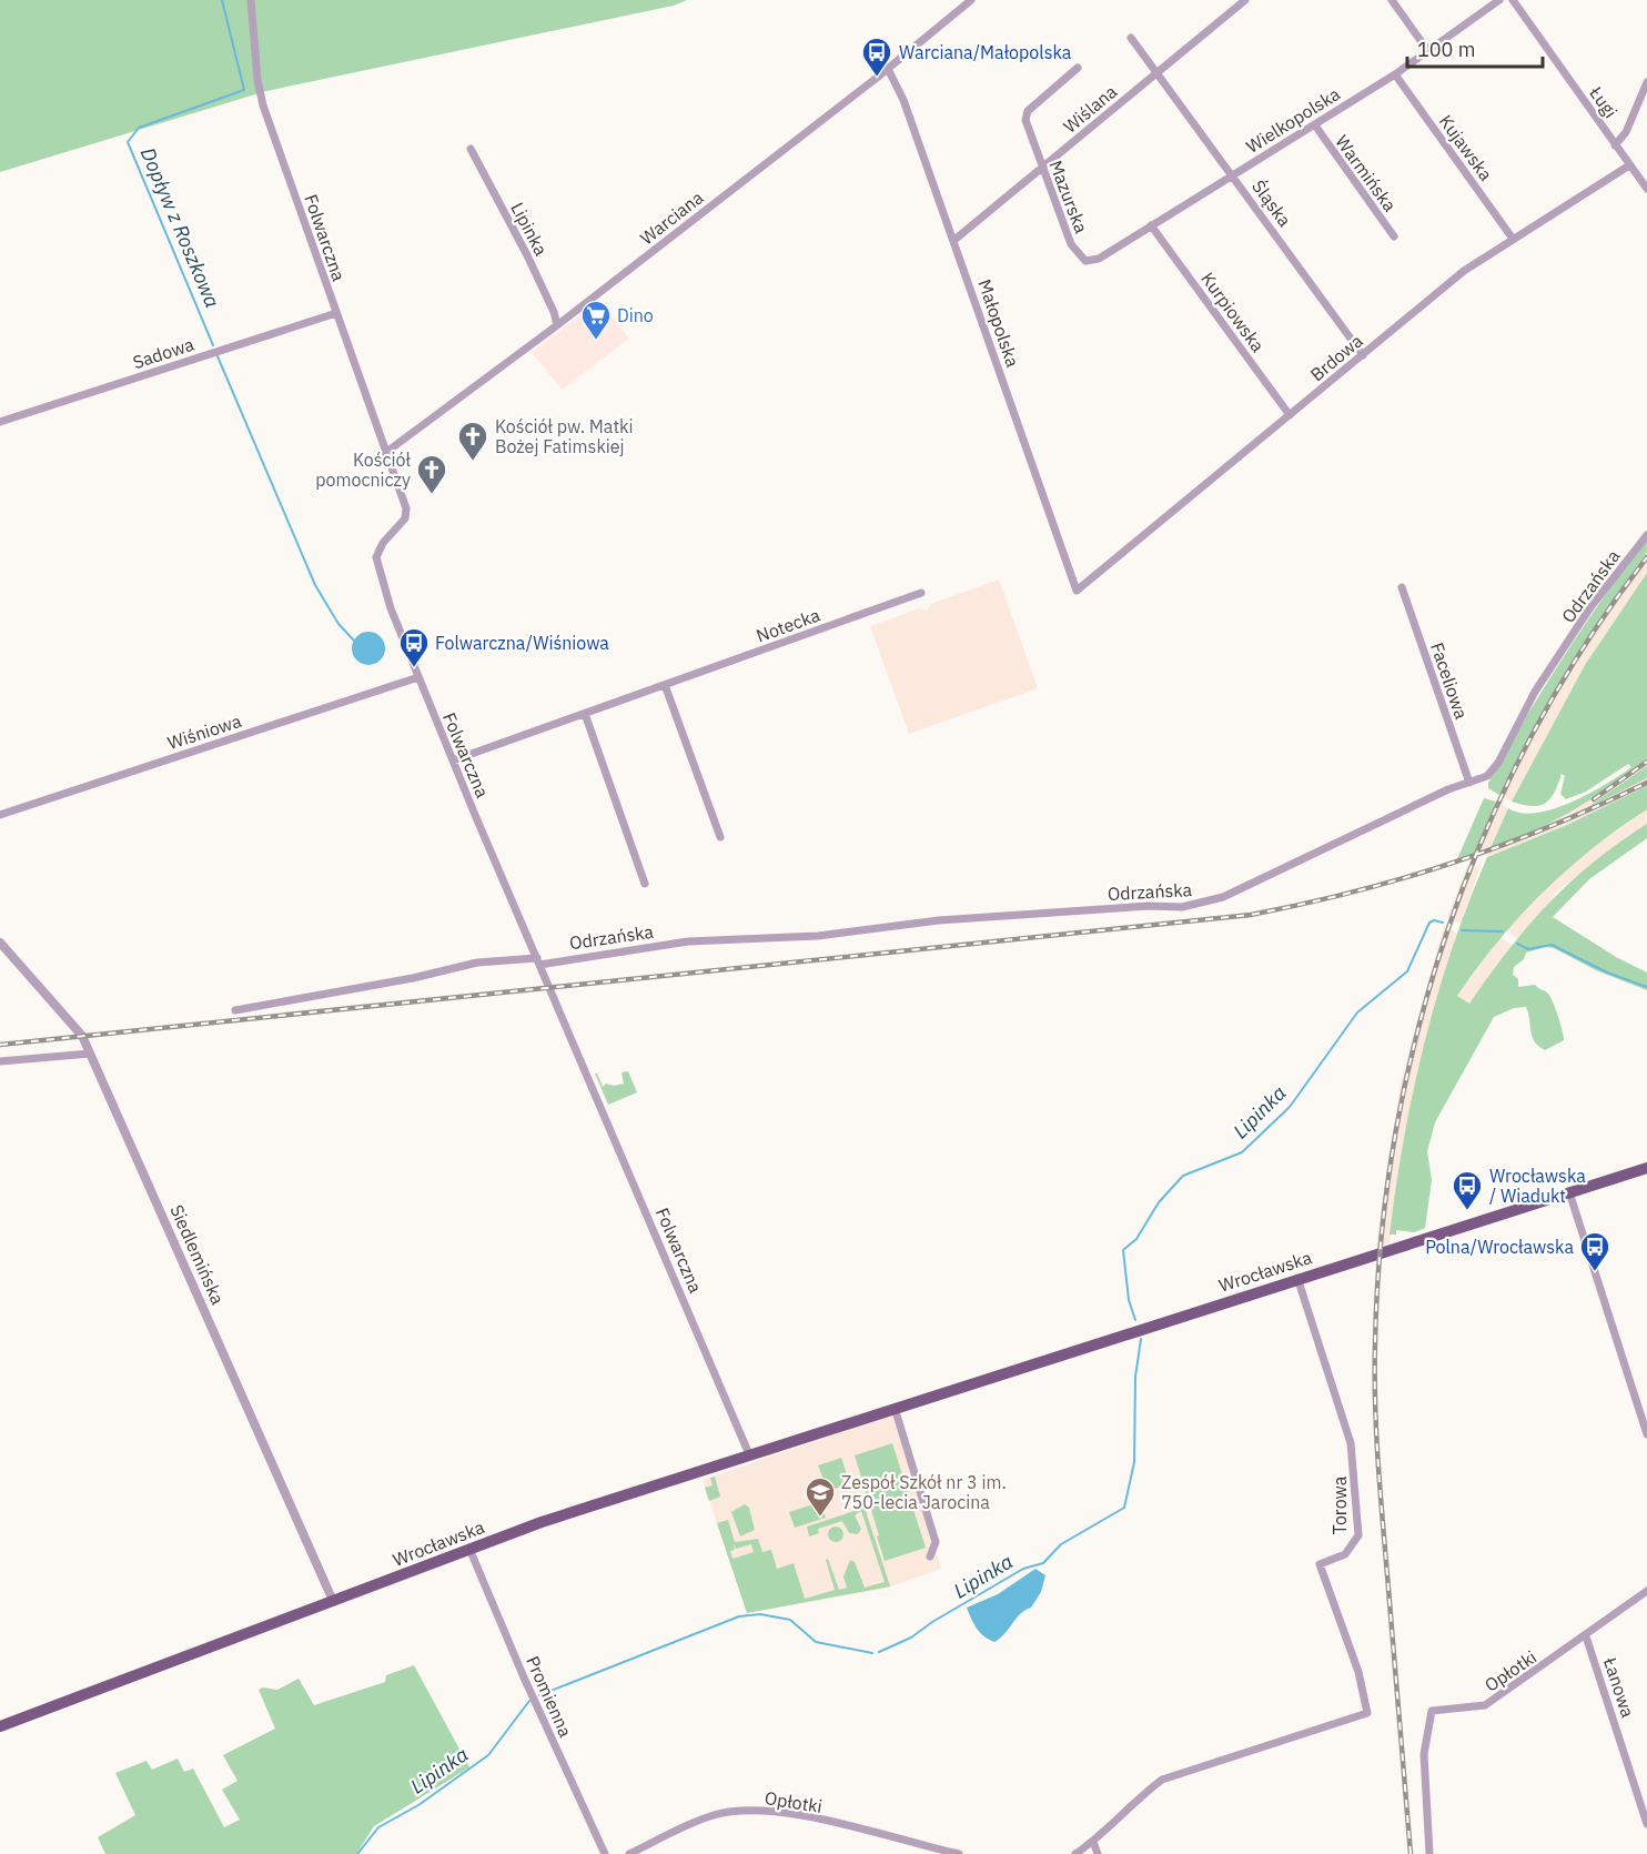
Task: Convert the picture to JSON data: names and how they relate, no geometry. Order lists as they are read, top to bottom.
{
  "streets": {
    "main road": ["Wrocławska"],
    "street": [
      "Ługi",
      "Wiślana",
      "Wielkopolska",
      "Kujawska",
      "Warmińska",
      "Mazurska",
      "Śląska",
      "Warciana",
      "Lipinka",
      "Folwarczna",
      "Kurpiowska",
      "Małopolska",
      "Sadowa",
      "Brdowa",
      "Odrzańska",
      "Notecka",
      "Faceliowa",
      "Wiśniowa",
      "Siedlemińska",
      "Torowa",
      "Opłotki",
      "Łanowa",
      "Promienna"
    ]
  },
  "crossings": [
    ["Ługi", "Brdowa"],
    ["Wiślana", "Mazurska"],
    ["Wiślana", "Śląska"],
    ["Wiślana", "Małopolska"],
    ["Wielkopolska", "Kujawska"],
    ["Wielkopolska", "Warmińska"],
    ["Wielkopolska", "Mazurska"],
    ["Wielkopolska", "Śląska"],
    ["Wielkopolska", "Kurpiowska"],
    ["Kujawska", "Brdowa"],
    ["Śląska", "Brdowa"],
    ["Warciana", "Lipinka"],
    ["Warciana", "Folwarczna"],
    ["Warciana", "Małopolska"],
    ["Folwarczna", "Sadowa"],
    ["Folwarczna", "Odrzańska"],
    ["Folwarczna", "Notecka"],
    ["Folwarczna", "Wiśniowa"],
    ["Folwarczna", "Wrocławska"],
    ["Kurpiowska", "Brdowa"],
    ["Małopolska", "Brdowa"],
    ["Odrzańska", "Faceliowa"],
    ["Siedlemińska", "Wrocławska"],
    ["Wrocławska", "Torowa"],
    ["Wrocławska", "Promienna"],
    ["Opłotki", "Łanowa"]
  ],
  "water": ["Dopływ z Roszkowa", "Lipinka"],
  "places": {
    "bus stop": [
      "Warciana/Małopolska",
      "Folwarczna/Wiśniowa",
      "Wrocławska / Wiadukt",
      "Polna/Wrocławska"
    ],
    "supermarket": ["Dino"],
    "church": ["Kościół pw. Matki Bożej Fatimskiej", "Kościół pomocniczy"],
    "school or university": ["Zespół Szkół nr 3 im. 750-lecia Jarocina"]
  },
  "scale_bar": "100 m"
}
